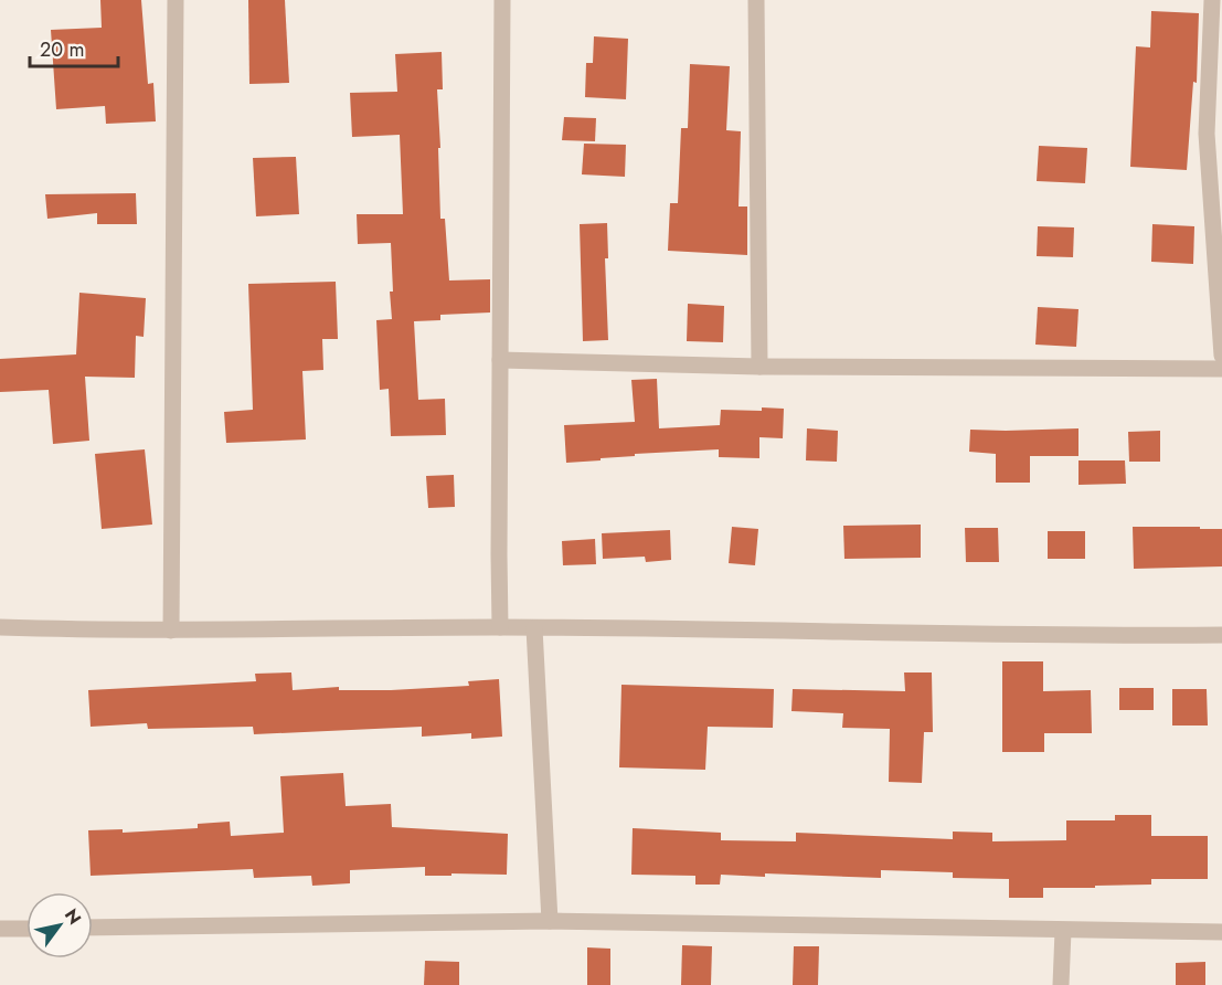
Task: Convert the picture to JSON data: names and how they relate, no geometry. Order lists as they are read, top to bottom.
{
  "scale_bar": "20 m",
  "north": "top right"
}
